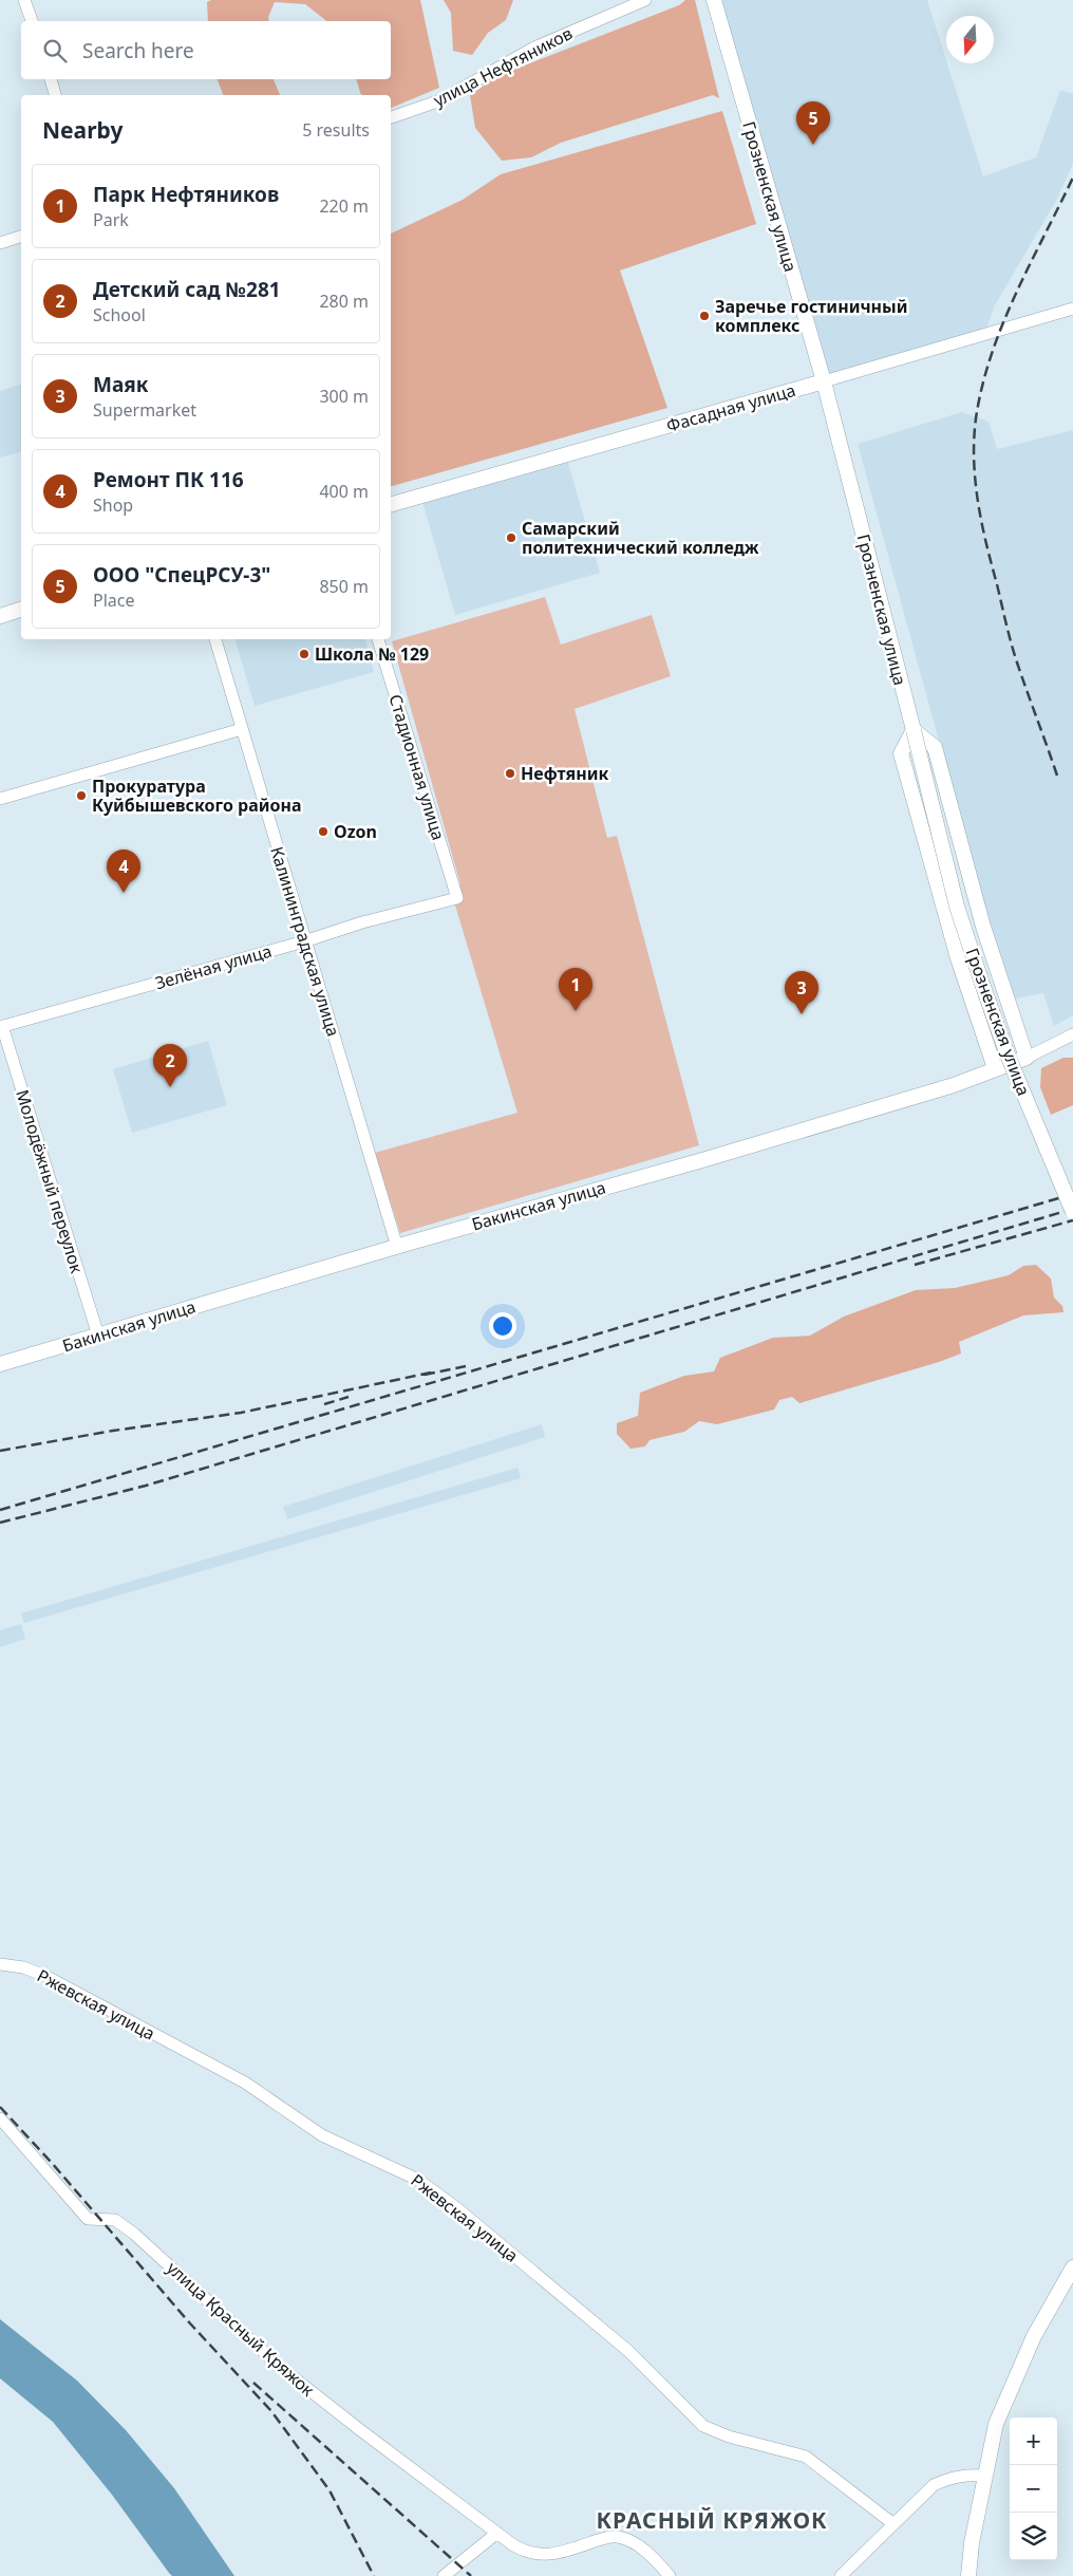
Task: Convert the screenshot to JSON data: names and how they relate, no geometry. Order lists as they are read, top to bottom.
{
  "streets": {
    "main road": ["Грозненская улица", "Фасадная улица", "Бакинская улица"],
    "street": [
      "улица Нефтяников",
      "Стадионная улица",
      "Калининградская улица",
      "Зелёная улица",
      "Молодёжный переулок",
      "Ржевская улица",
      "улица Красный Кряжок"
    ]
  },
  "crossings": [
    ["Грозненская улица", "Фасадная улица"],
    ["Стадионная улица", "Зелёная улица"],
    ["Калининградская улица", "Зелёная улица"],
    ["Калининградская улица", "Бакинская улица"],
    ["Зелёная улица", "Молодёжный переулок"],
    ["Молодёжный переулок", "Бакинская улица"]
  ],
  "districts": ["КРАСНЫЙ КРЯЖОК"],
  "places": [
    "Заречье гостиничный комплекс",
    "Самарский политехнический колледж",
    "Школа № 129",
    "Нефтяник",
    "Прокуратура Куйбышевского района",
    "Ozon"
  ],
  "north": "bottom",
  "page": {
    "search": "Search here",
    "heading": ["Nearby", "5 results"],
    "pins": [
      "5",
      "4",
      "1",
      "3",
      "2"
    ],
    "list": [
      {
        "mark": "1",
        "name": "Парк Нефтяников",
        "note": "Park",
        "value": "220 m"
      },
      {
        "mark": "2",
        "name": "Детский сад №281",
        "note": "School",
        "value": "280 m"
      },
      {
        "mark": "3",
        "name": "Маяк",
        "note": "Supermarket",
        "value": "300 m"
      },
      {
        "mark": "4",
        "name": "Ремонт ПК 116",
        "note": "Shop",
        "value": "400 m"
      },
      {
        "mark": "5",
        "name": "ООО \"СпецРСУ-3\"",
        "note": "Place",
        "value": "850 m"
      }
    ],
    "map_buttons": ["+", "−"]
  }
}
